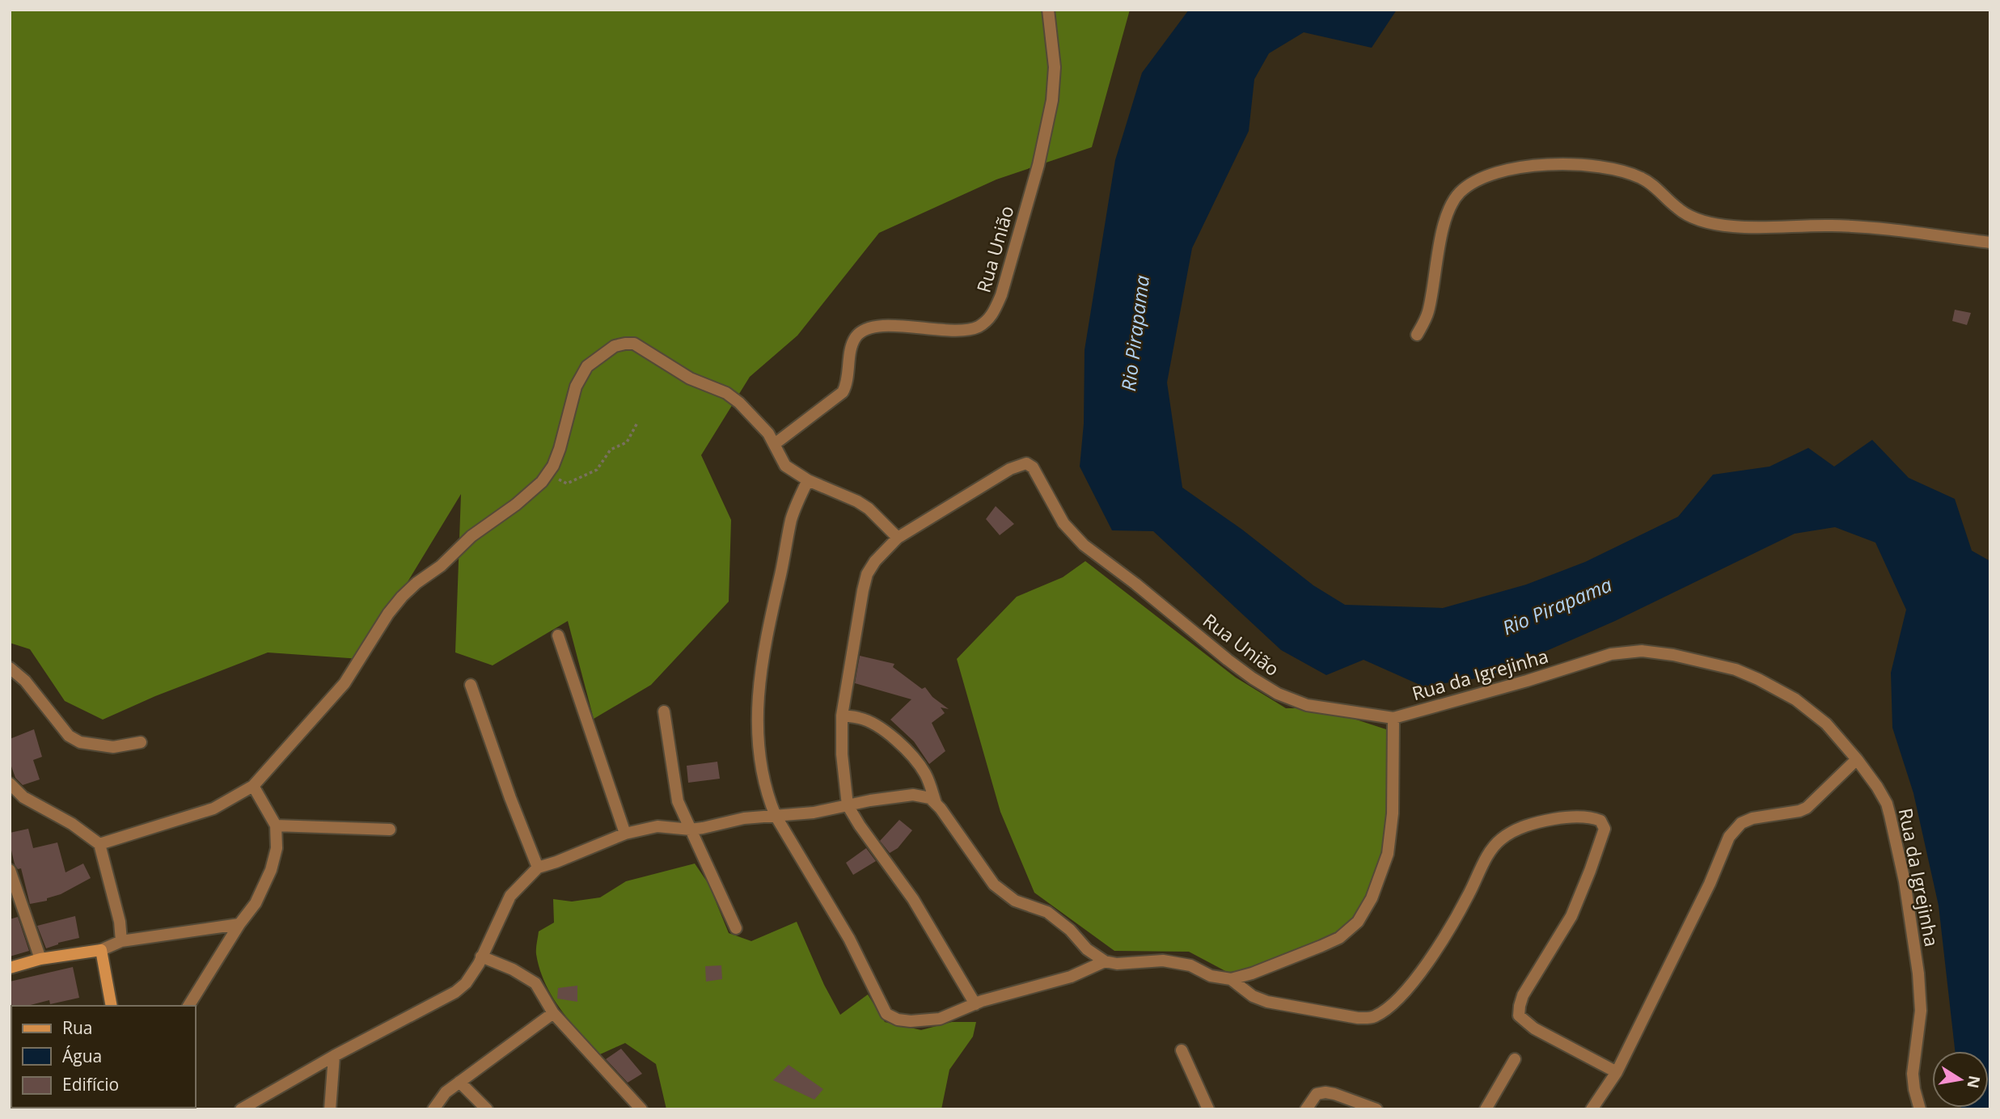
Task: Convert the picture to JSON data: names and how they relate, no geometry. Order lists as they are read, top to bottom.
{
  "streets": {
    "street": ["Rua União", "Rua da Igrejinha"]
  },
  "crossings": [
    ["Rua União", "Rua da Igrejinha"]
  ],
  "water": ["Rio Pirapama"],
  "legend": ["Rua", "Água", "Edifício"],
  "north": "right"
}
